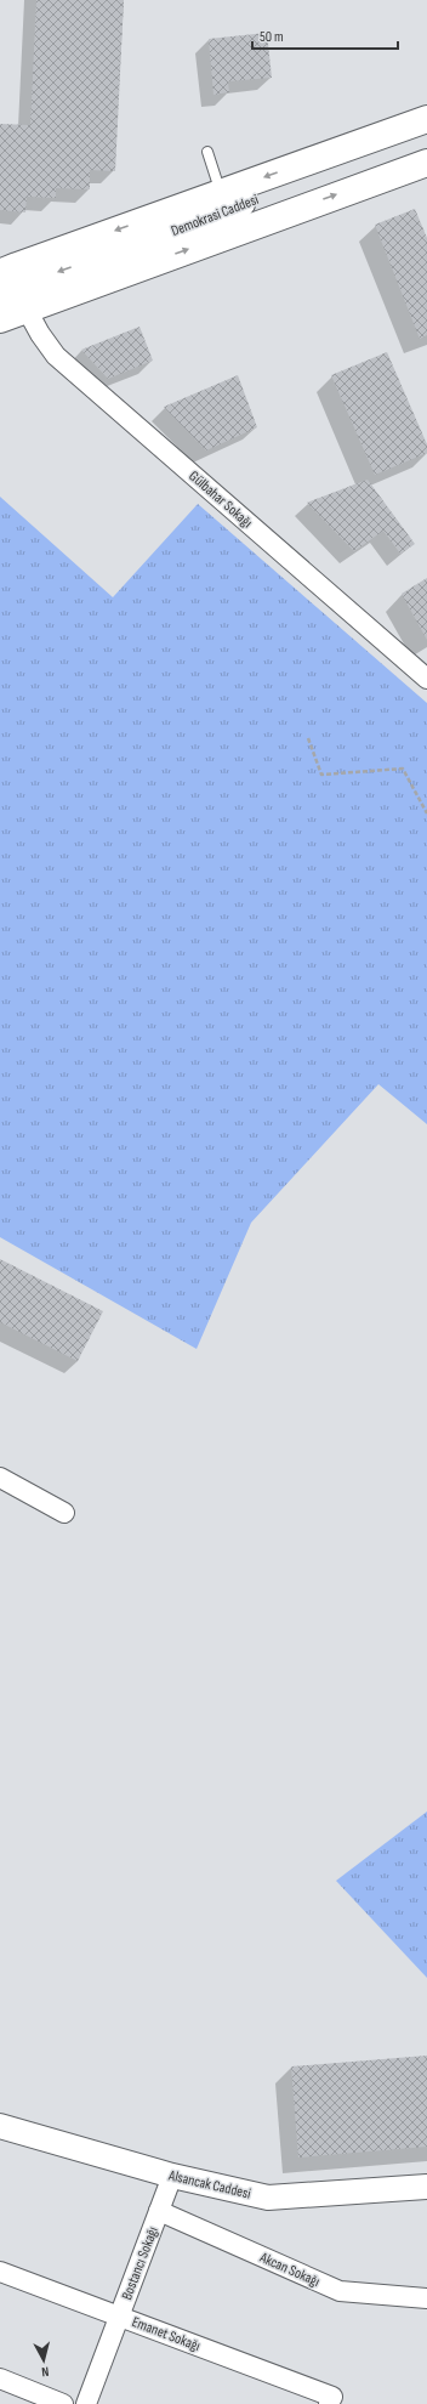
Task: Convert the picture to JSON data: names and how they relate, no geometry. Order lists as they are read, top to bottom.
{
  "streets": {
    "main road": ["Demokrasi Caddesi"],
    "street": [
      "Gülbahar Sokağı",
      "Alsancak Caddesi",
      "Bostancı Sokağı",
      "Akcan Sokağı",
      "Emanet Sokağı"
    ]
  },
  "crossings": [
    ["Demokrasi Caddesi", "Gülbahar Sokağı"],
    ["Alsancak Caddesi", "Bostancı Sokağı"],
    ["Bostancı Sokağı", "Akcan Sokağı"],
    ["Bostancı Sokağı", "Emanet Sokağı"]
  ],
  "scale_bar": "50 m",
  "north": "bottom"
}
